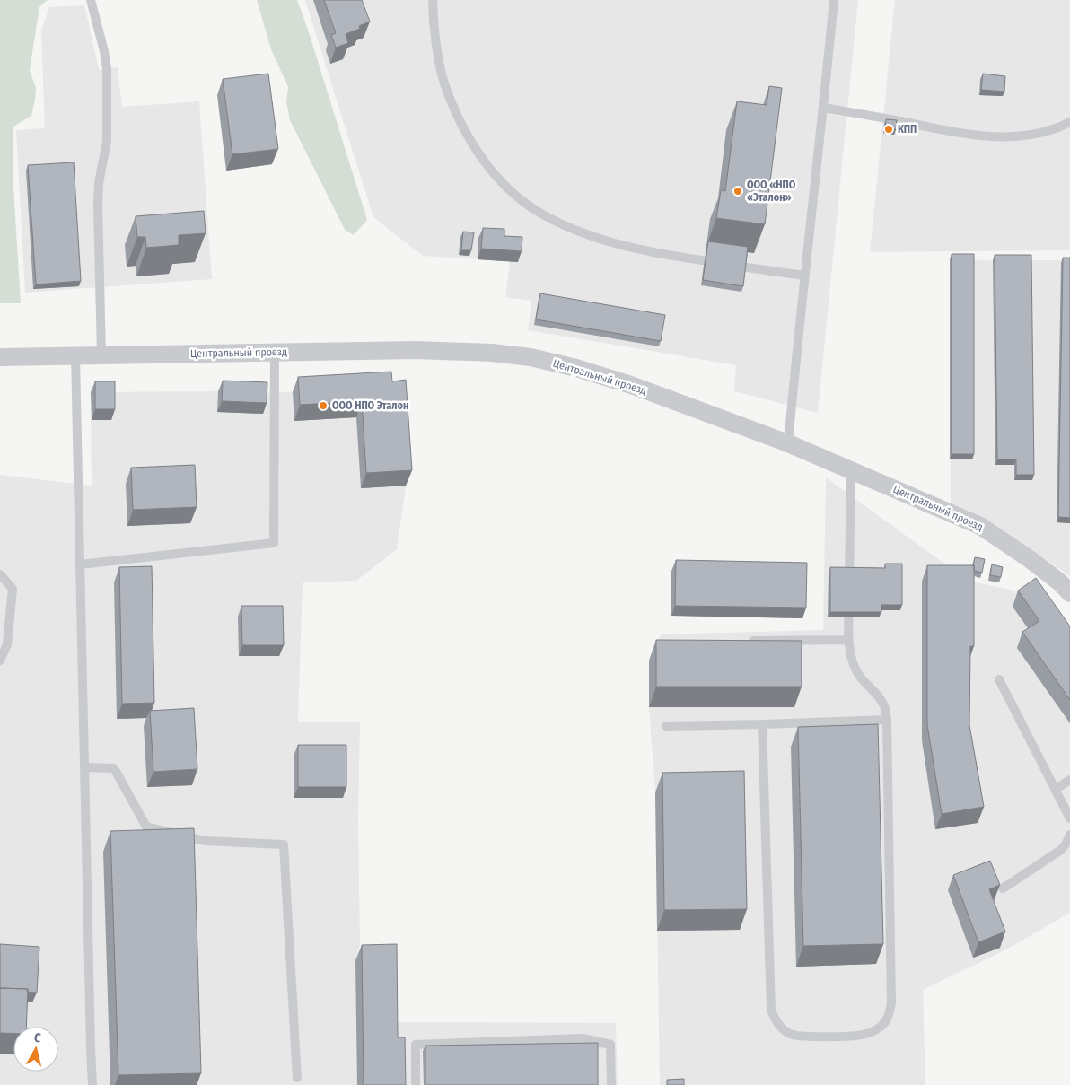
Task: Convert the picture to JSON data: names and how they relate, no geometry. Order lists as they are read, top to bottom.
{
  "streets": {
    "street": ["Центральный проезд"]
  },
  "places": ["КПП", "ООО «НПО «Эталон»", "ООО НПО Эталон"],
  "north": "top"
}
